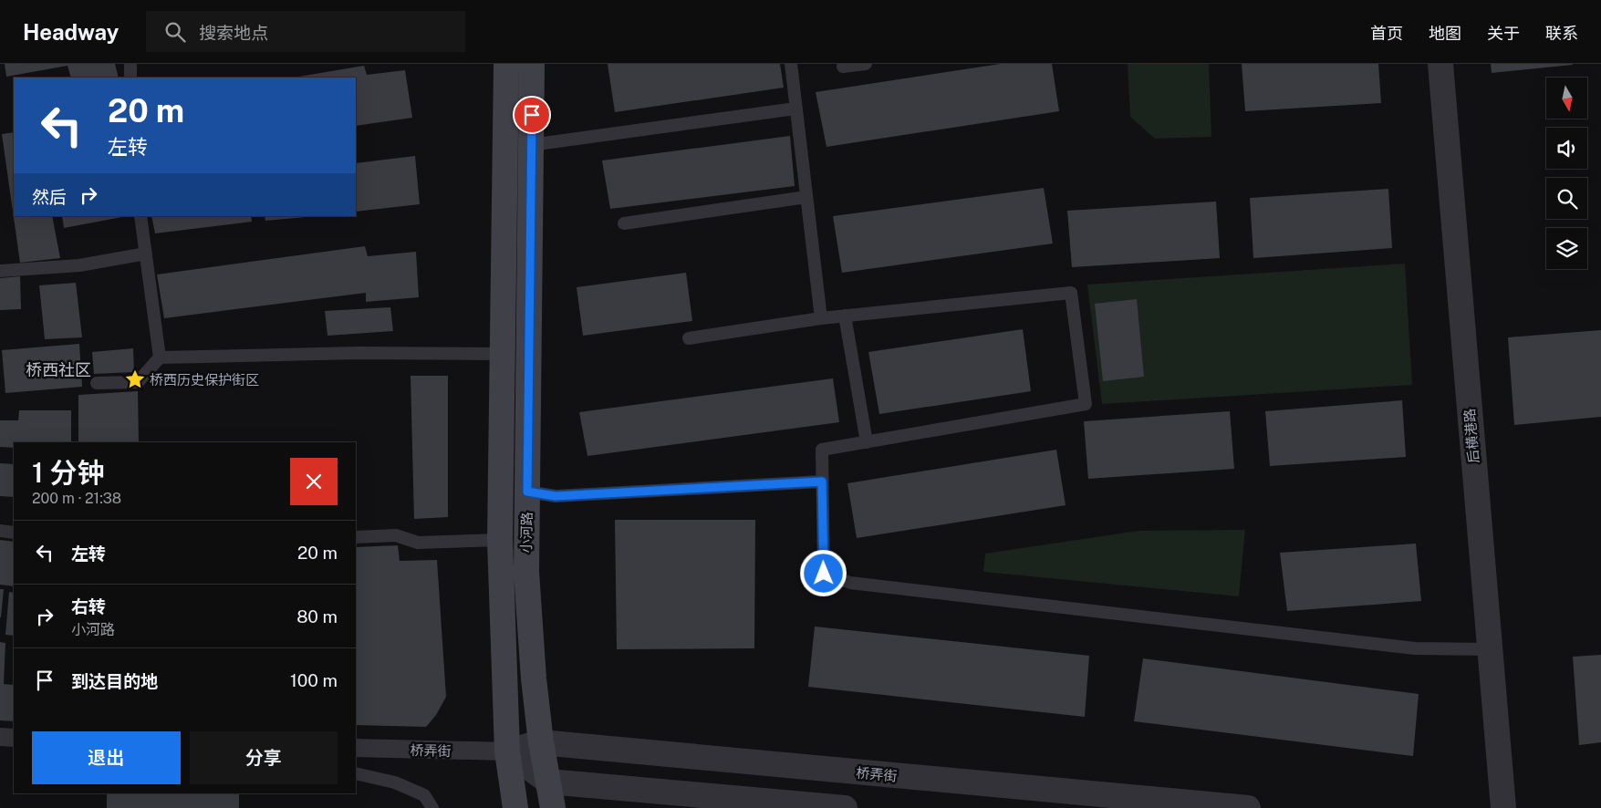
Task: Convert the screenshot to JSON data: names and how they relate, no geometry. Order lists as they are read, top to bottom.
{
  "streets": {
    "main road": ["小河路"],
    "street": ["后横港路", "桥弄街"]
  },
  "crossings": [
    ["小河路", "桥弄街"]
  ],
  "districts": ["桥西社区"],
  "places": {
    "place": ["桥西历史保护街区"]
  },
  "north": "bottom",
  "page": {
    "header": "Headway",
    "search": "搜索地点",
    "nav": [
      "首页",
      "地图",
      "关于",
      "联系"
    ],
    "turn": ["20 m", "左转"],
    "then": "然后",
    "heading": ["1 分钟", "200 m · 21:38"],
    "list": [
      {
        "name": "左转",
        "value": "20 m"
      },
      {
        "name": "右转",
        "note": "小河路",
        "value": "80 m"
      },
      {
        "name": "到达目的地",
        "value": "100 m"
      }
    ],
    "buttons": ["退出", "分享"]
  }
}
